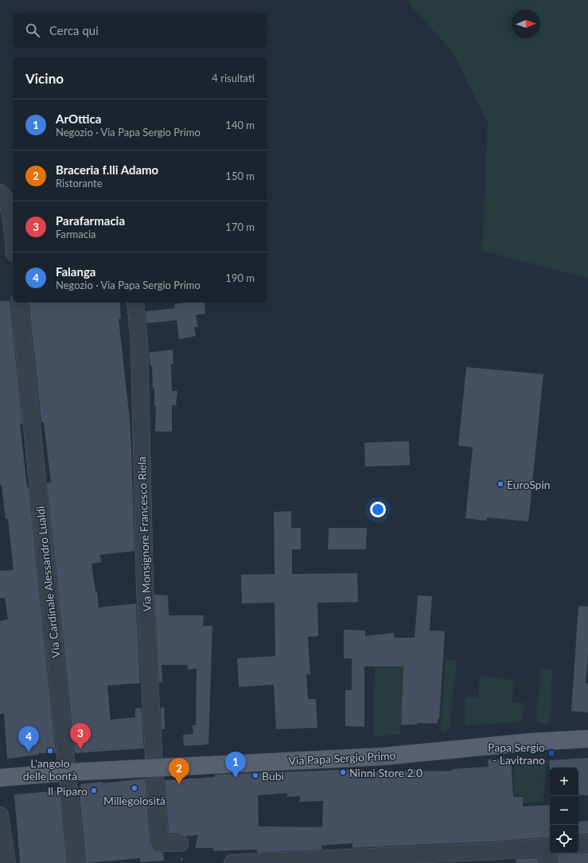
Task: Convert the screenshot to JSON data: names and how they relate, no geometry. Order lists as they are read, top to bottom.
{
  "streets": {
    "main road": ["Via Papa Sergio Primo"],
    "street": ["Via Monsignore Francesco Riela", "Via Cardinale Alessandro Lualdi"]
  },
  "crossings": [
    ["Via Monsignore Francesco Riela", "Via Papa Sergio Primo"],
    ["Via Cardinale Alessandro Lualdi", "Via Papa Sergio Primo"]
  ],
  "places": {
    "other": [
      "EuroSpin",
      "L'angolo delle bontà",
      "Ninnì Store 2.0",
      "Bubi",
      "Millegolosità",
      "Il Piparo"
    ],
    "transit": ["Papa Sergio - Lavitrano"]
  },
  "north": "right",
  "page": {
    "search": "Cerca qui",
    "heading": ["Vicino", "4 risultati"],
    "list": [
      {
        "mark": "1",
        "name": "ArOttica",
        "note": "Negozio · Via Papa Sergio Primo",
        "value": "140 m"
      },
      {
        "mark": "2",
        "name": "Braceria f.lli Adamo",
        "note": "Ristorante",
        "value": "150 m"
      },
      {
        "mark": "3",
        "name": "Parafarmacia",
        "note": "Farmacia",
        "value": "170 m"
      },
      {
        "mark": "4",
        "name": "Falanga",
        "note": "Negozio · Via Papa Sergio Primo",
        "value": "190 m"
      }
    ],
    "pins": [
      "3",
      "4",
      "1",
      "2"
    ],
    "map_buttons": ["+", "−"]
  }
}
